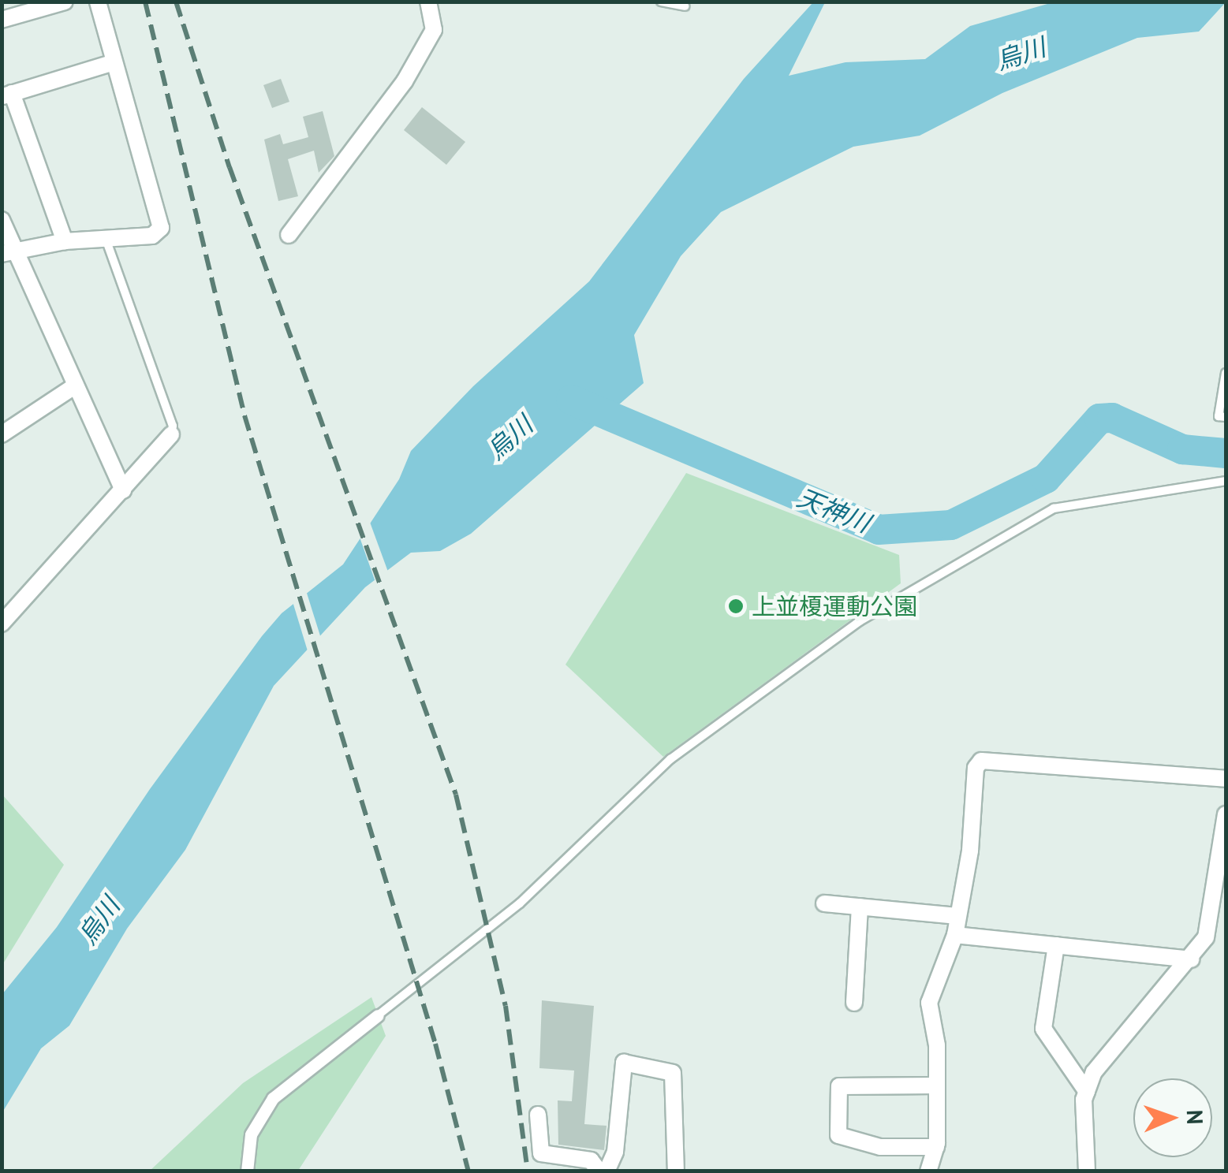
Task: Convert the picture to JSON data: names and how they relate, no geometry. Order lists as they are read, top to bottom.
{
  "water": ["烏川", "天神川"],
  "places": ["上並榎運動公園"],
  "north": "right"
}
